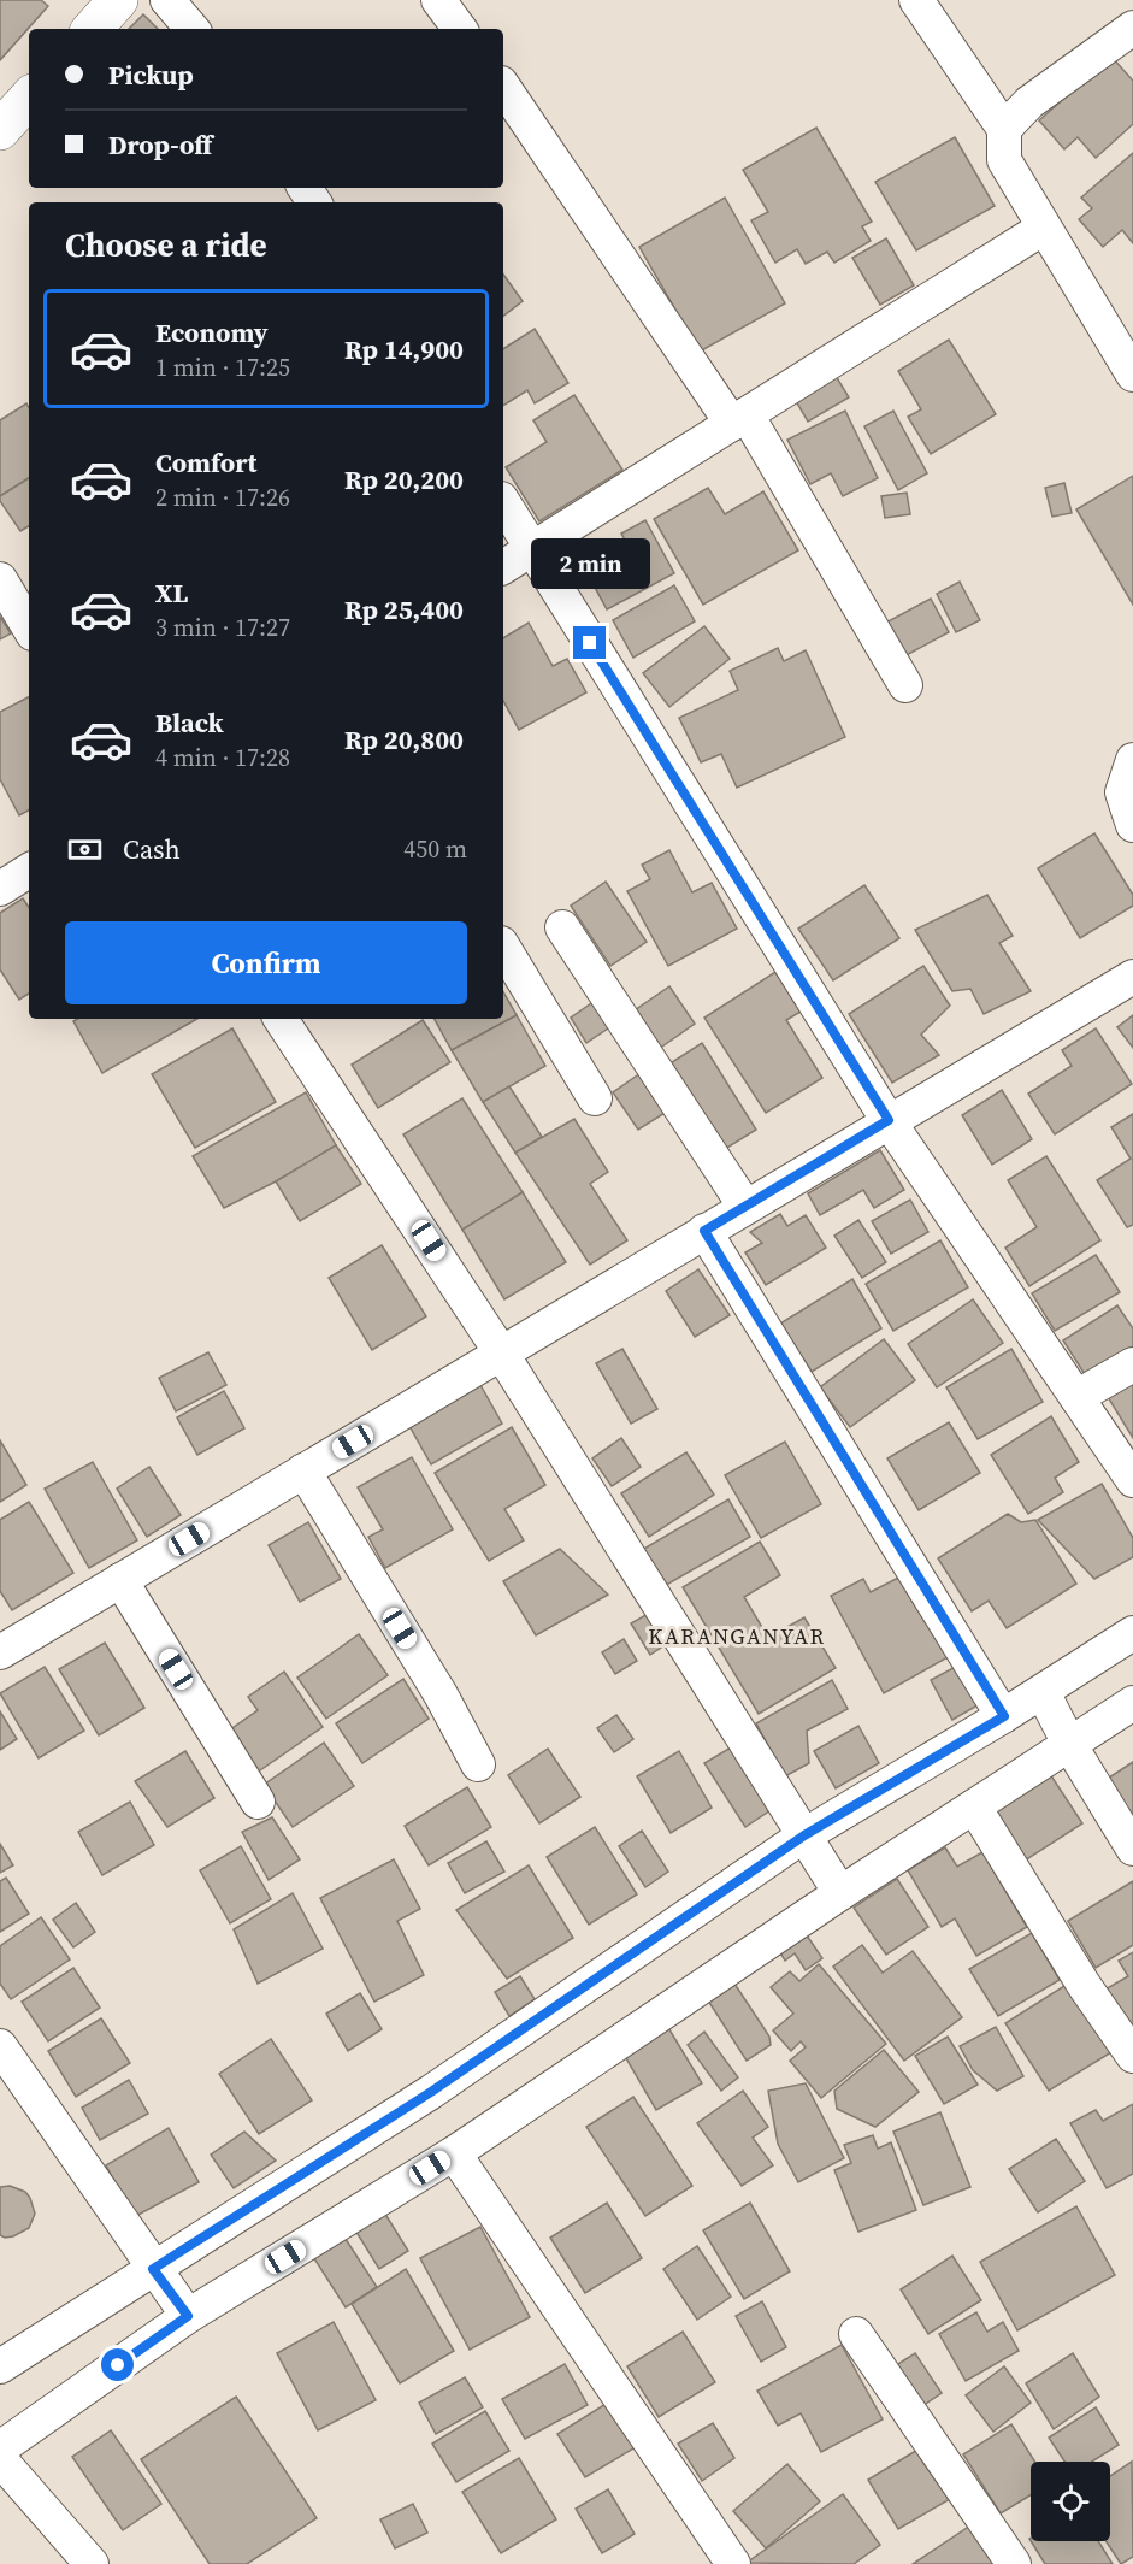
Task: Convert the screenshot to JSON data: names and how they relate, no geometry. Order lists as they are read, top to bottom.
{
  "districts": ["KARANGANYAR"],
  "page": {
    "banner": ["Pickup", "Drop-off"],
    "heading": "Choose a ride",
    "list": [
      {
        "name": "Economy",
        "note": "1 min · 17:25",
        "value": "Rp 14,900"
      },
      {
        "name": "Comfort",
        "note": "2 min · 17:26",
        "value": "Rp 20,200"
      },
      {
        "name": "XL",
        "note": "3 min · 17:27",
        "value": "Rp 25,400"
      },
      {
        "name": "Black",
        "note": "4 min · 17:28",
        "value": "Rp 20,800"
      }
    ],
    "bubble": "2 min",
    "pay": ["Cash", "450 m"],
    "buttons": "Confirm"
  }
}
